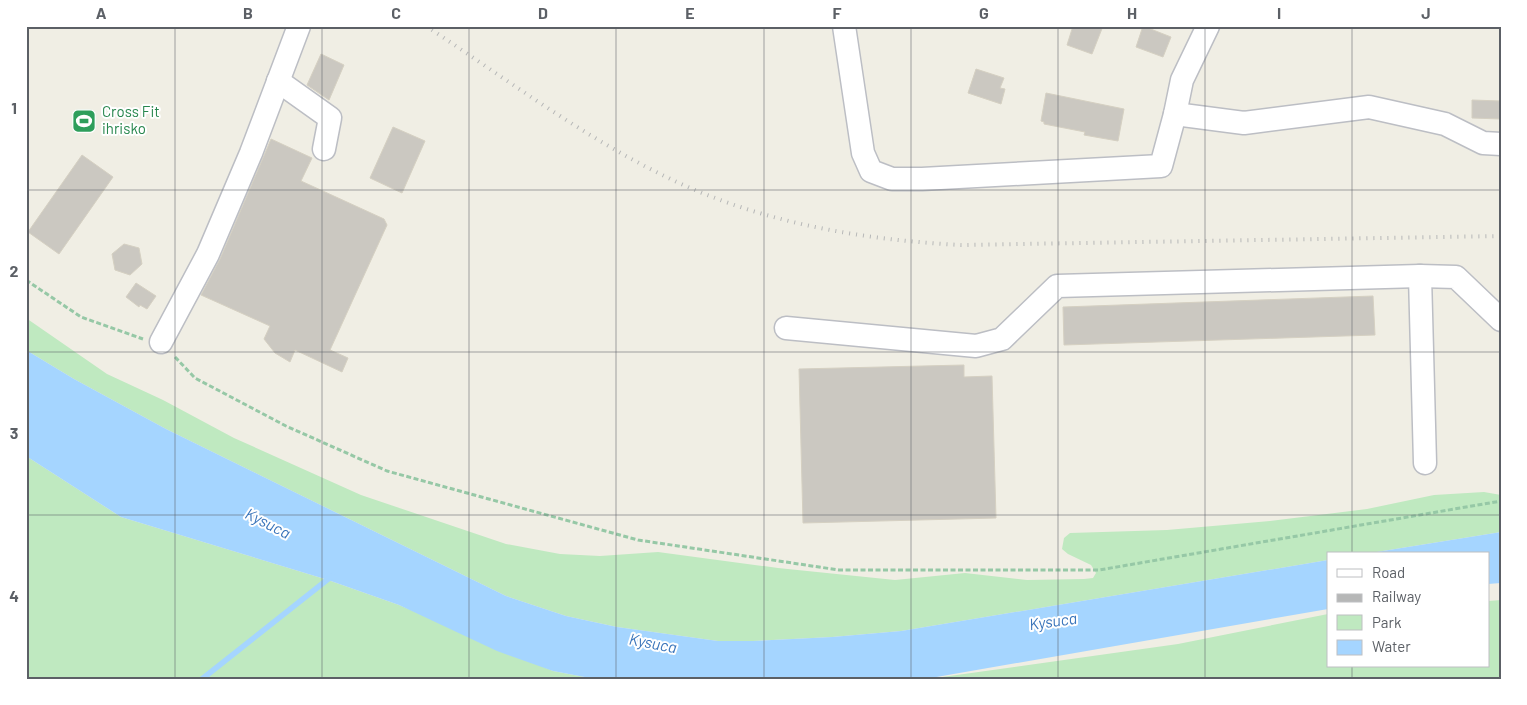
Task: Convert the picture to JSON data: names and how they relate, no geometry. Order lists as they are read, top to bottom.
{
  "water": ["Kysuca"],
  "places": {
    "sports": ["Cross Fit ihrisko"]
  },
  "legend": [
    "Road",
    "Railway",
    "Park",
    "Water"
  ],
  "grid": {
    "columns": [
      "A",
      "B",
      "C",
      "D",
      "E",
      "F",
      "G",
      "H",
      "I",
      "J"
    ],
    "rows": [
      "1",
      "2",
      "3",
      "4"
    ]
  }
}
